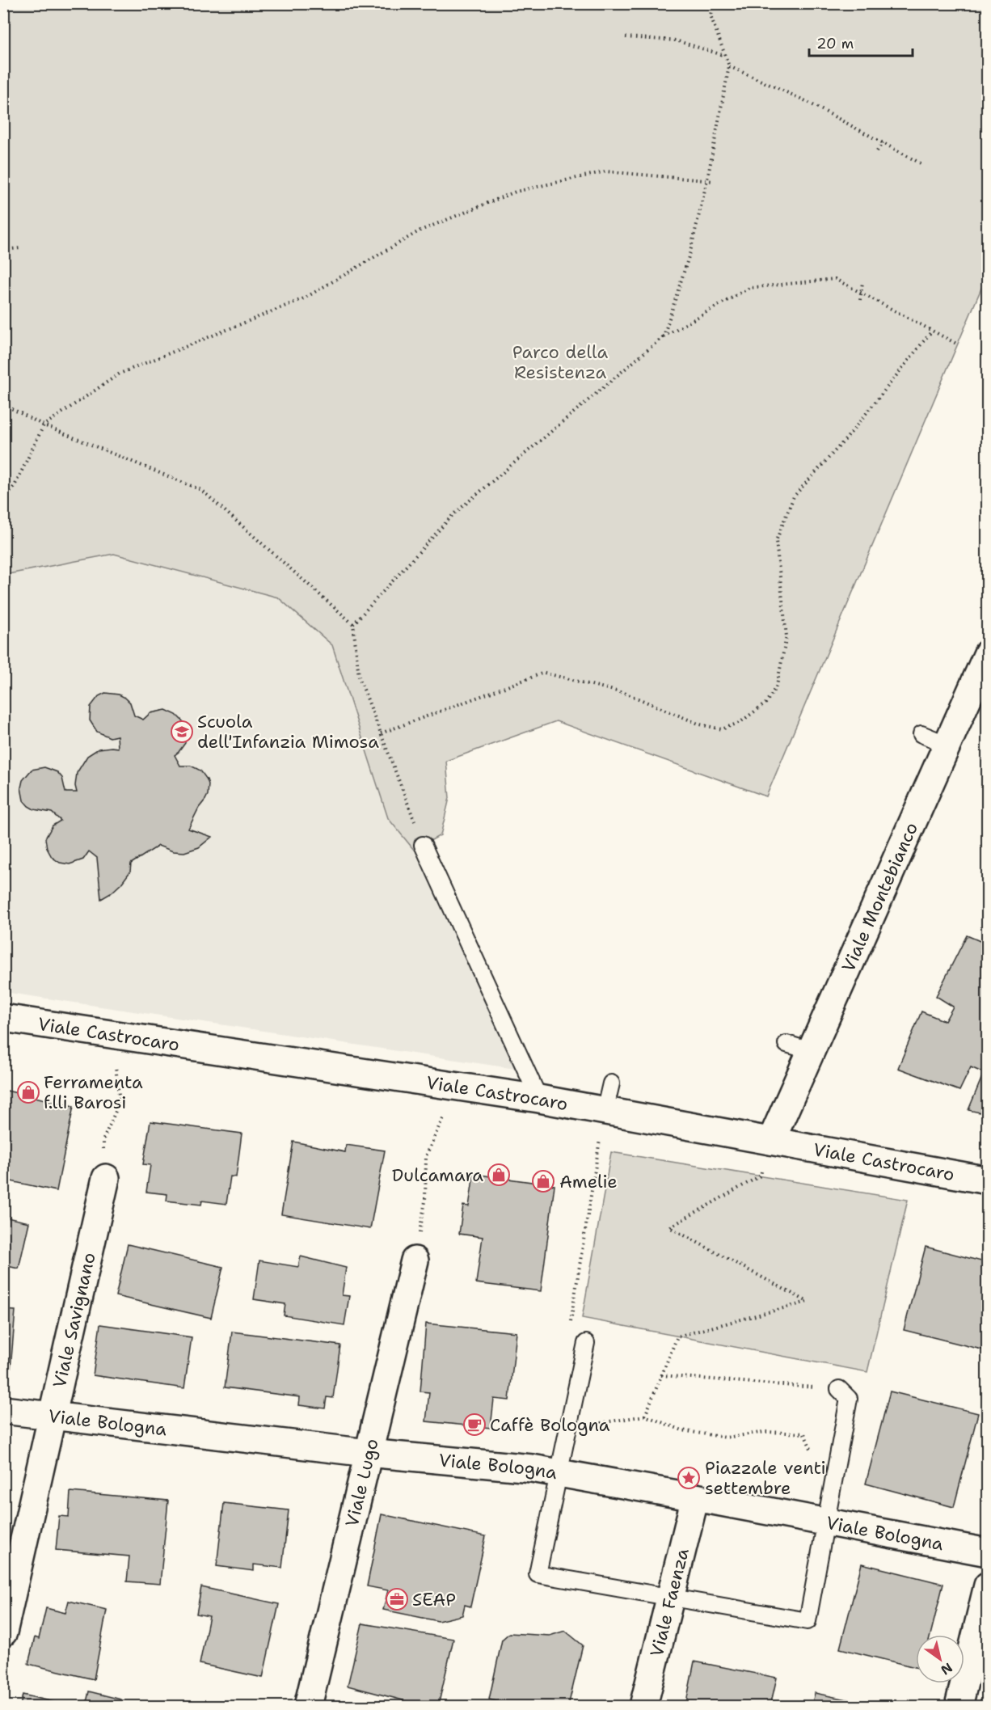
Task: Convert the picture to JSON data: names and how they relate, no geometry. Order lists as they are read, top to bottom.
{
  "streets": {
    "street": [
      "Viale Montebianco",
      "Viale Castrocaro",
      "Viale Savignano",
      "Viale Bologna",
      "Viale Lugo",
      "Viale Faenza"
    ]
  },
  "crossings": [
    ["Viale Montebianco", "Viale Castrocaro"],
    ["Viale Savignano", "Viale Bologna"],
    ["Viale Bologna", "Viale Lugo"],
    ["Viale Bologna", "Viale Faenza"]
  ],
  "parks": ["Parco della Resistenza"],
  "places": {
    "school or university": ["Scuola dell'Infanzia Mimosa"],
    "shop": ["Ferramenta f.lli Barosi", "Dulcamara", "Amelie"],
    "cafe": ["Caffè Bologna"],
    "place": ["Piazzale venti settembre"],
    "office": ["SEAP"]
  },
  "scale_bar": "20 m",
  "north": "bottom right"
}
